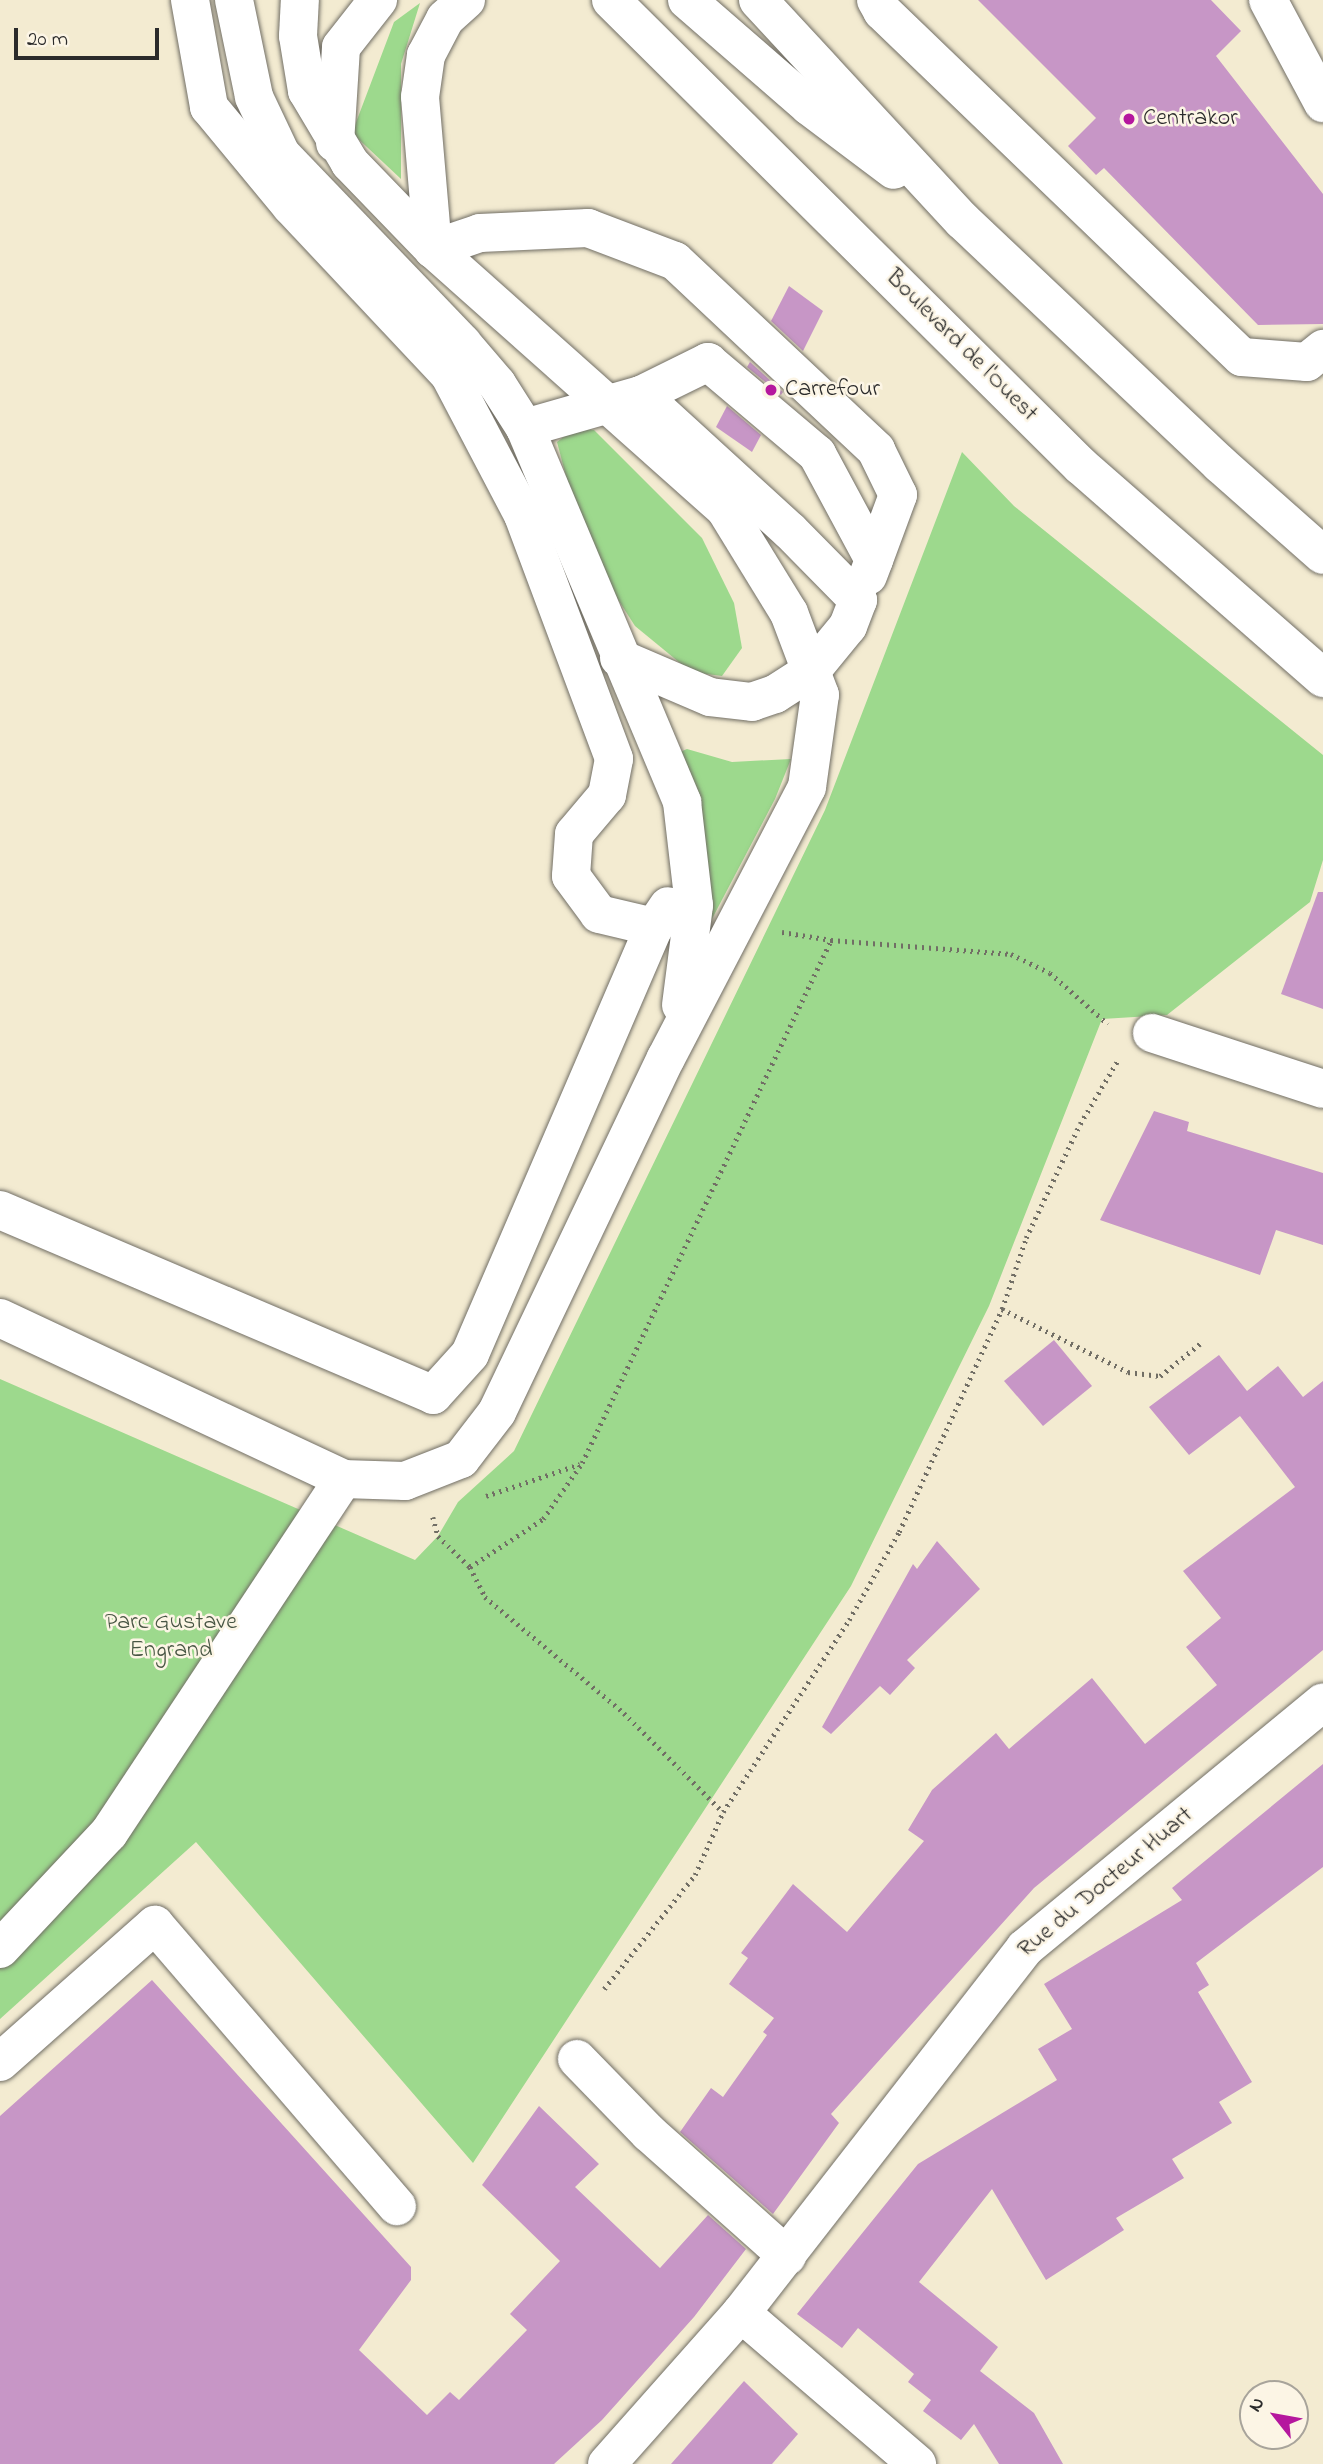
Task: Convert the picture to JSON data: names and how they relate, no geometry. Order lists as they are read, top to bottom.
{
  "streets": {
    "street": ["Boulevard de l'Ouest", "Rue du Docteur Huart"]
  },
  "parks": ["Parc Gustave Engrand"],
  "places": ["Centrakor", "Carrefour"],
  "scale_bar": "20 m",
  "north": "top left"
}
